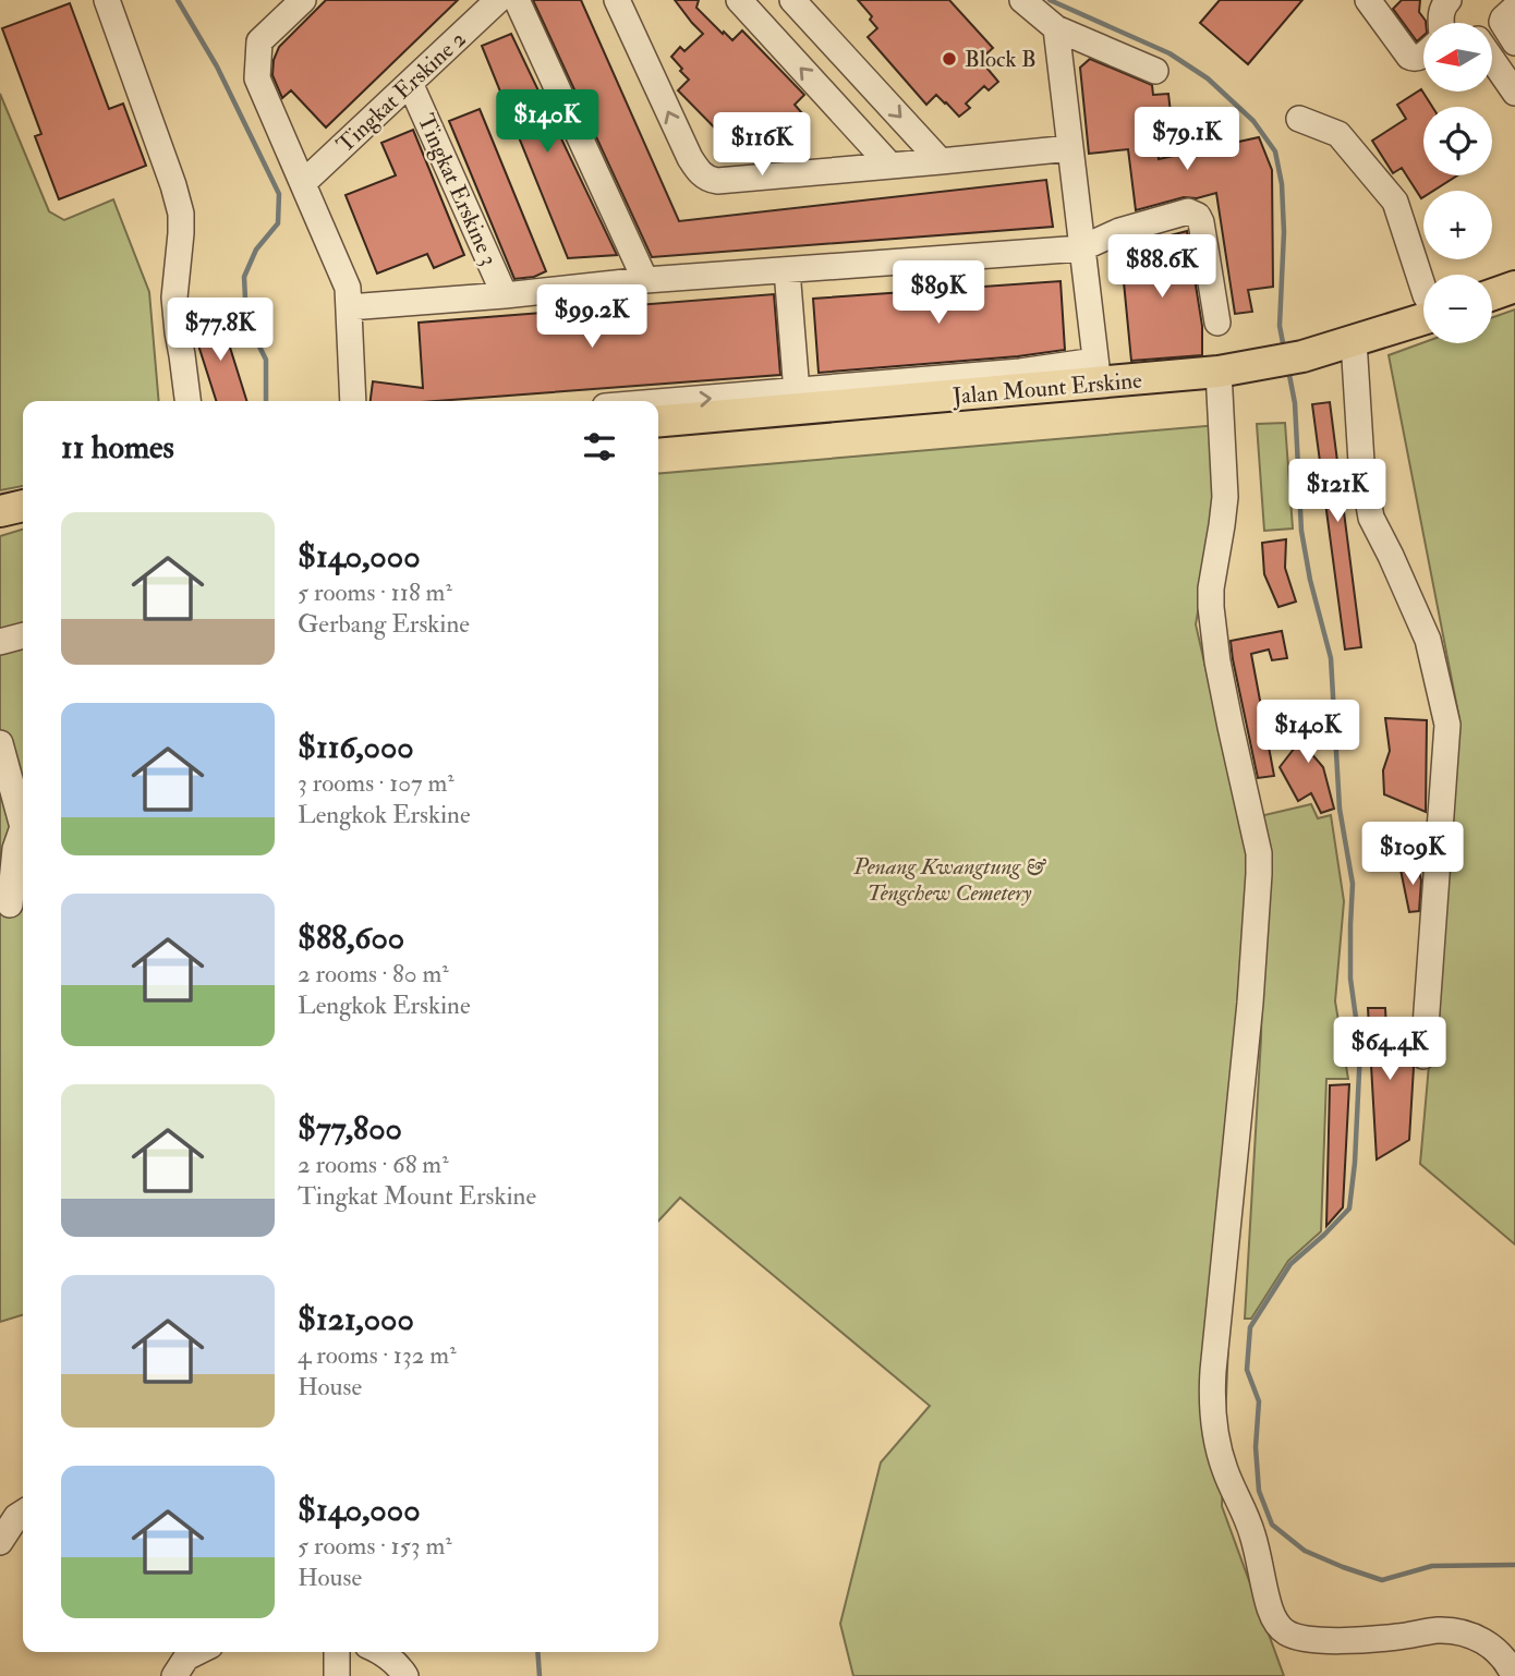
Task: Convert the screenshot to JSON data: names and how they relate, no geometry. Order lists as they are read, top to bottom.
{
  "streets": {
    "main road": ["Jalan Mount Erskine"],
    "street": ["Tingkat Erskine 2", "Tingkat Erskine 3"]
  },
  "crossings": [
    ["Tingkat Erskine 2", "Tingkat Erskine 3"]
  ],
  "parks": ["Penang Kwangtung & Tengchew Cemetery"],
  "places": ["Block B"],
  "north": "left",
  "page": {
    "map_buttons": ["+", "−"],
    "price": [
      "$140K",
      "$79.1K",
      "$116K",
      "$88.6K",
      "$89K",
      "$99.2K",
      "$77.8K",
      "$121K",
      "$140K",
      "$109K",
      "$64.4K"
    ],
    "heading": "11 homes",
    "list": [
      {
        "name": "$140,000",
        "note": "5 rooms · 118 m² · Gerbang Erskine"
      },
      {
        "name": "$116,000",
        "note": "3 rooms · 107 m² · Lengkok Erskine"
      },
      {
        "name": "$88,600",
        "note": "2 rooms · 80 m² · Lengkok Erskine"
      },
      {
        "name": "$77,800",
        "note": "2 rooms · 68 m² · Tingkat Mount Erskine"
      },
      {
        "name": "$121,000",
        "note": "4 rooms · 132 m² · House"
      },
      {
        "name": "$140,000",
        "note": "5 rooms · 153 m² · House"
      }
    ]
  }
}
